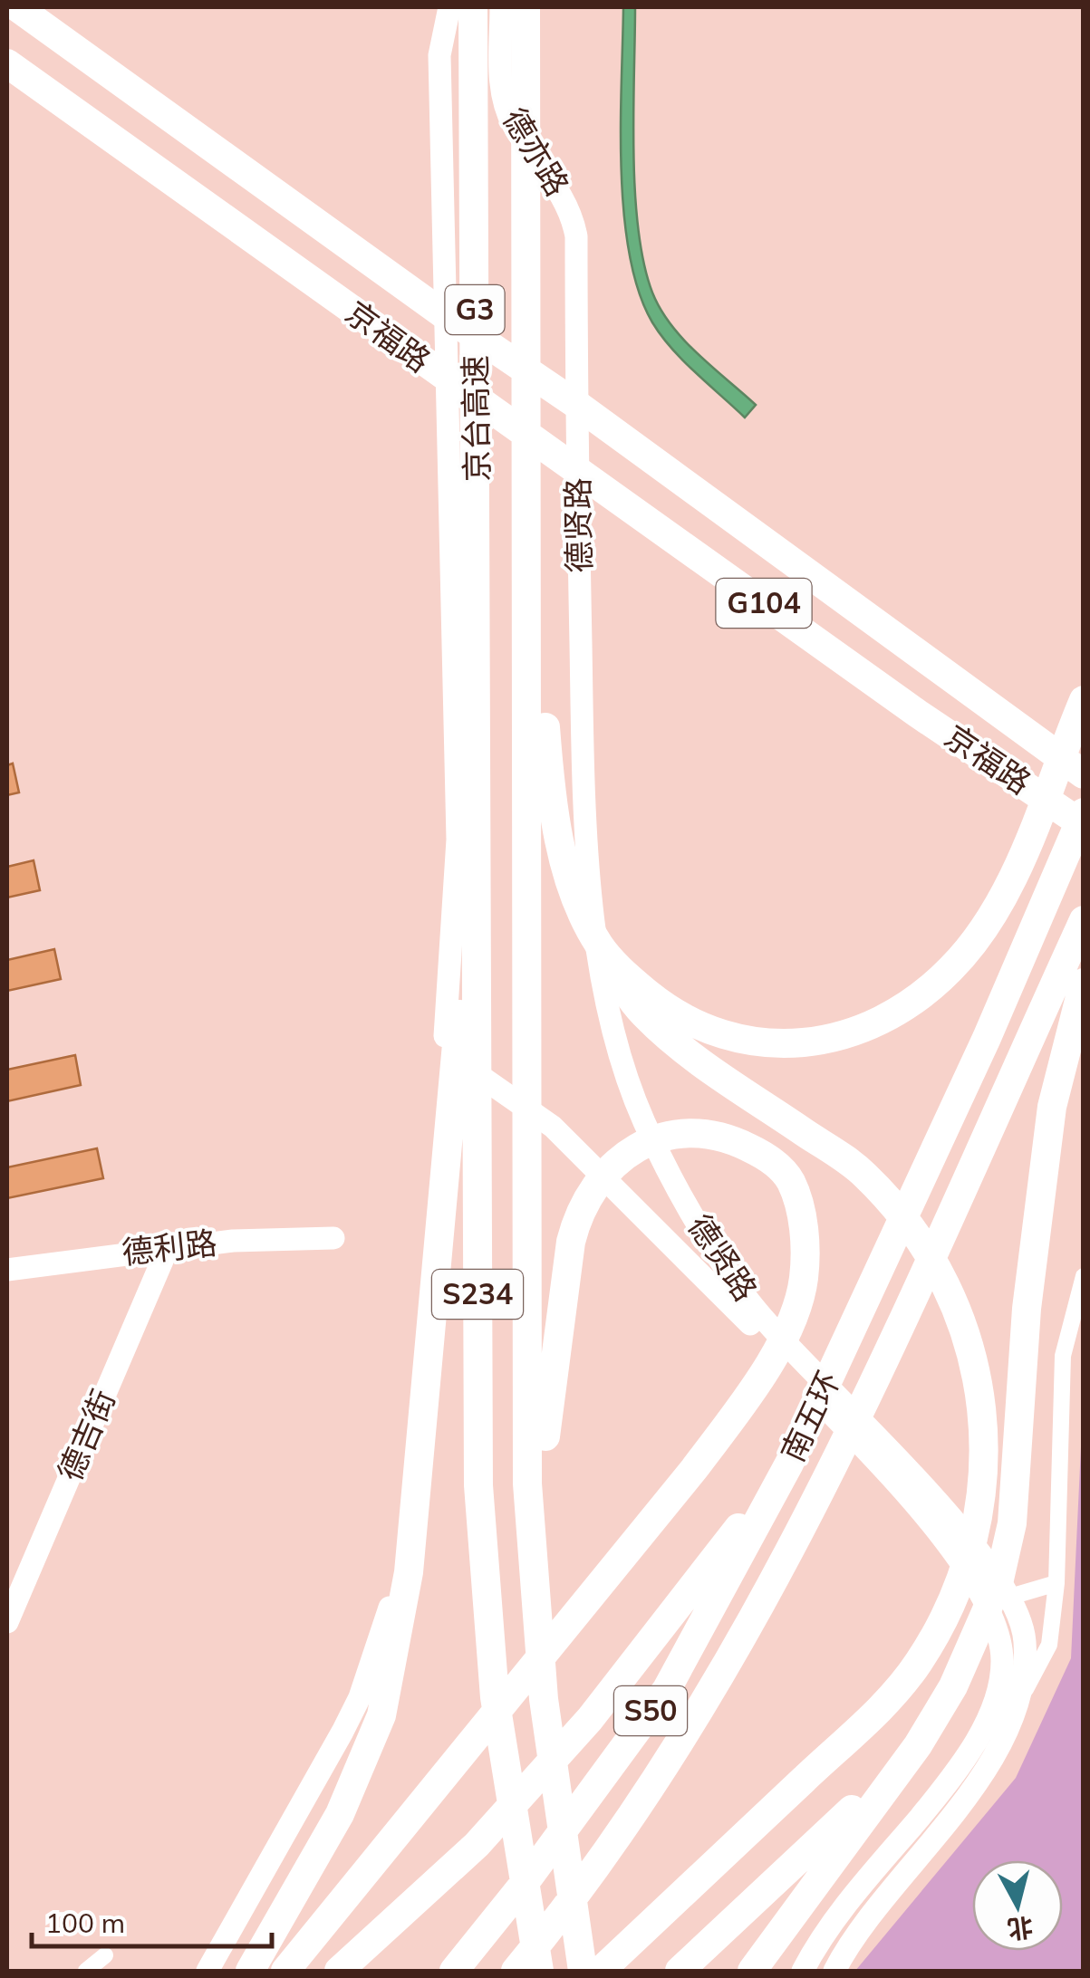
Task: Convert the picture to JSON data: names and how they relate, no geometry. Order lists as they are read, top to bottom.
{
  "streets": {
    "highway": [
      "G3",
      "京福路",
      "京台高速",
      "G104",
      "S234",
      "南五环",
      "S50"
    ],
    "street": [
      "德亦路",
      "德贤路",
      "德利路",
      "德吉街"
    ]
  },
  "crossings": [
    ["德亦路", "京福路"],
    ["德亦路", "德贤路"],
    ["京福路", "德贤路"],
    ["京福路", "南五环"],
    ["京台高速", "S234"],
    ["德利路", "德吉街"]
  ],
  "scale_bar": "100 m",
  "north": "bottom"
}
